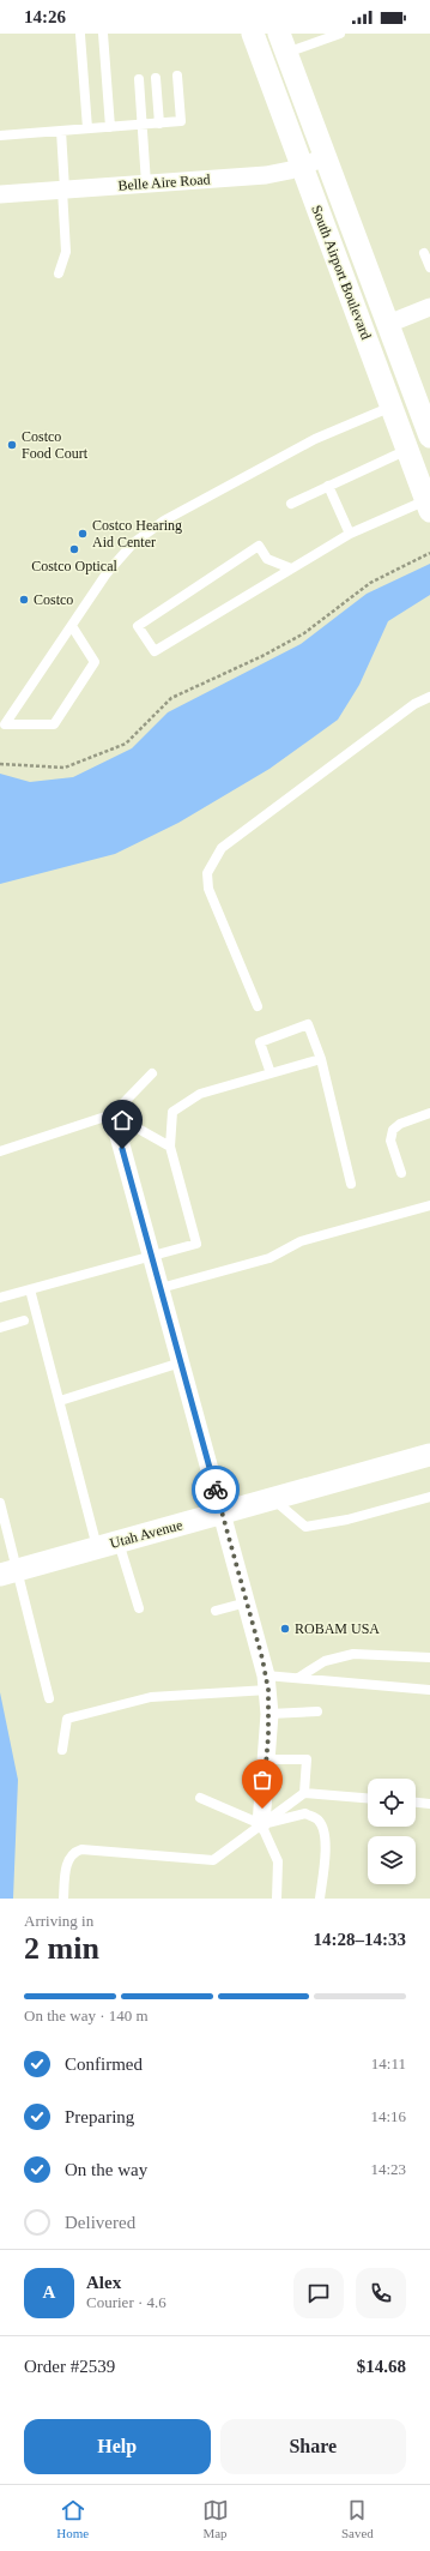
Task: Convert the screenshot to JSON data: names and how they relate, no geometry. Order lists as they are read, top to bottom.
{
  "streets": {
    "street": ["Belle Aire Road", "South Airport Boulevard", "Utah Avenue"]
  },
  "crossings": [
    ["Belle Aire Road", "South Airport Boulevard"]
  ],
  "places": [
    "Costco Food Court",
    "Costco Hearing Aid Center",
    "Costco Optical",
    "Costco",
    "ROBAM USA"
  ],
  "page": {
    "status": "14:26",
    "heading": ["2 min", "Arriving in", "14:28–14:33"],
    "panel": [
      "Alex",
      "Courier · 4.6",
      "Order #2539",
      "$14.68"
    ],
    "bar": "On the way · 140 m",
    "list": [
      ["Confirmed", "14:11"],
      ["Preparing", "14:16"],
      ["On the way", "14:23"],
      "Delivered"
    ],
    "round": "A",
    "buttons": ["Help", "Share"],
    "tabs": ["Home", "Map", "Saved"]
  }
}
